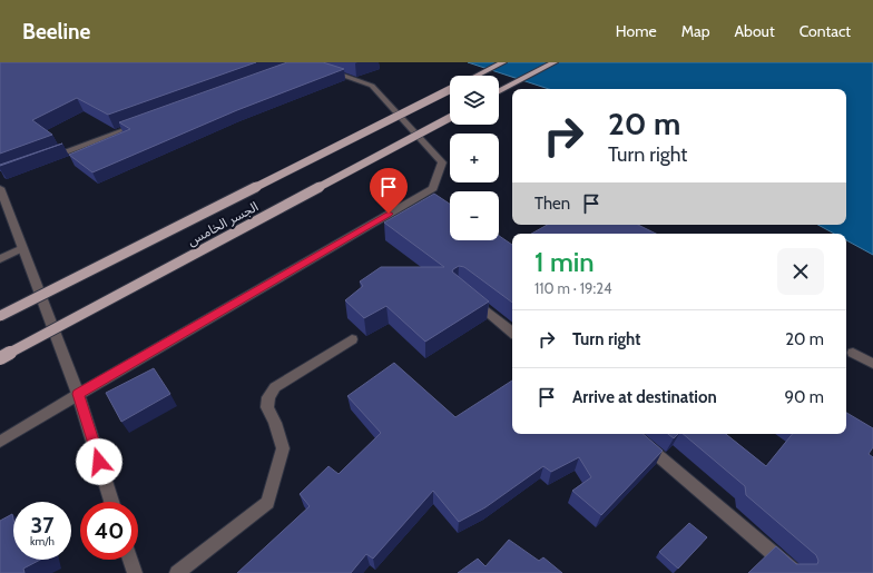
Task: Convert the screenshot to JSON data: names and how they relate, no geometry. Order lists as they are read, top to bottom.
{
  "streets": {
    "main road": ["الجسر الخامس"]
  },
  "page": {
    "header": "Beeline",
    "nav": [
      "Home",
      "Map",
      "About",
      "Contact"
    ],
    "map_buttons": ["+", "−"],
    "turn": ["20 m", "Turn right"],
    "then": "Then",
    "heading": ["1 min", "110 m · 19:24"],
    "list": [
      {
        "name": "Turn right",
        "value": "20 m"
      },
      {
        "name": "Arrive at destination",
        "value": "90 m"
      }
    ],
    "speed": "37 km/h",
    "limit": "40"
  }
}
